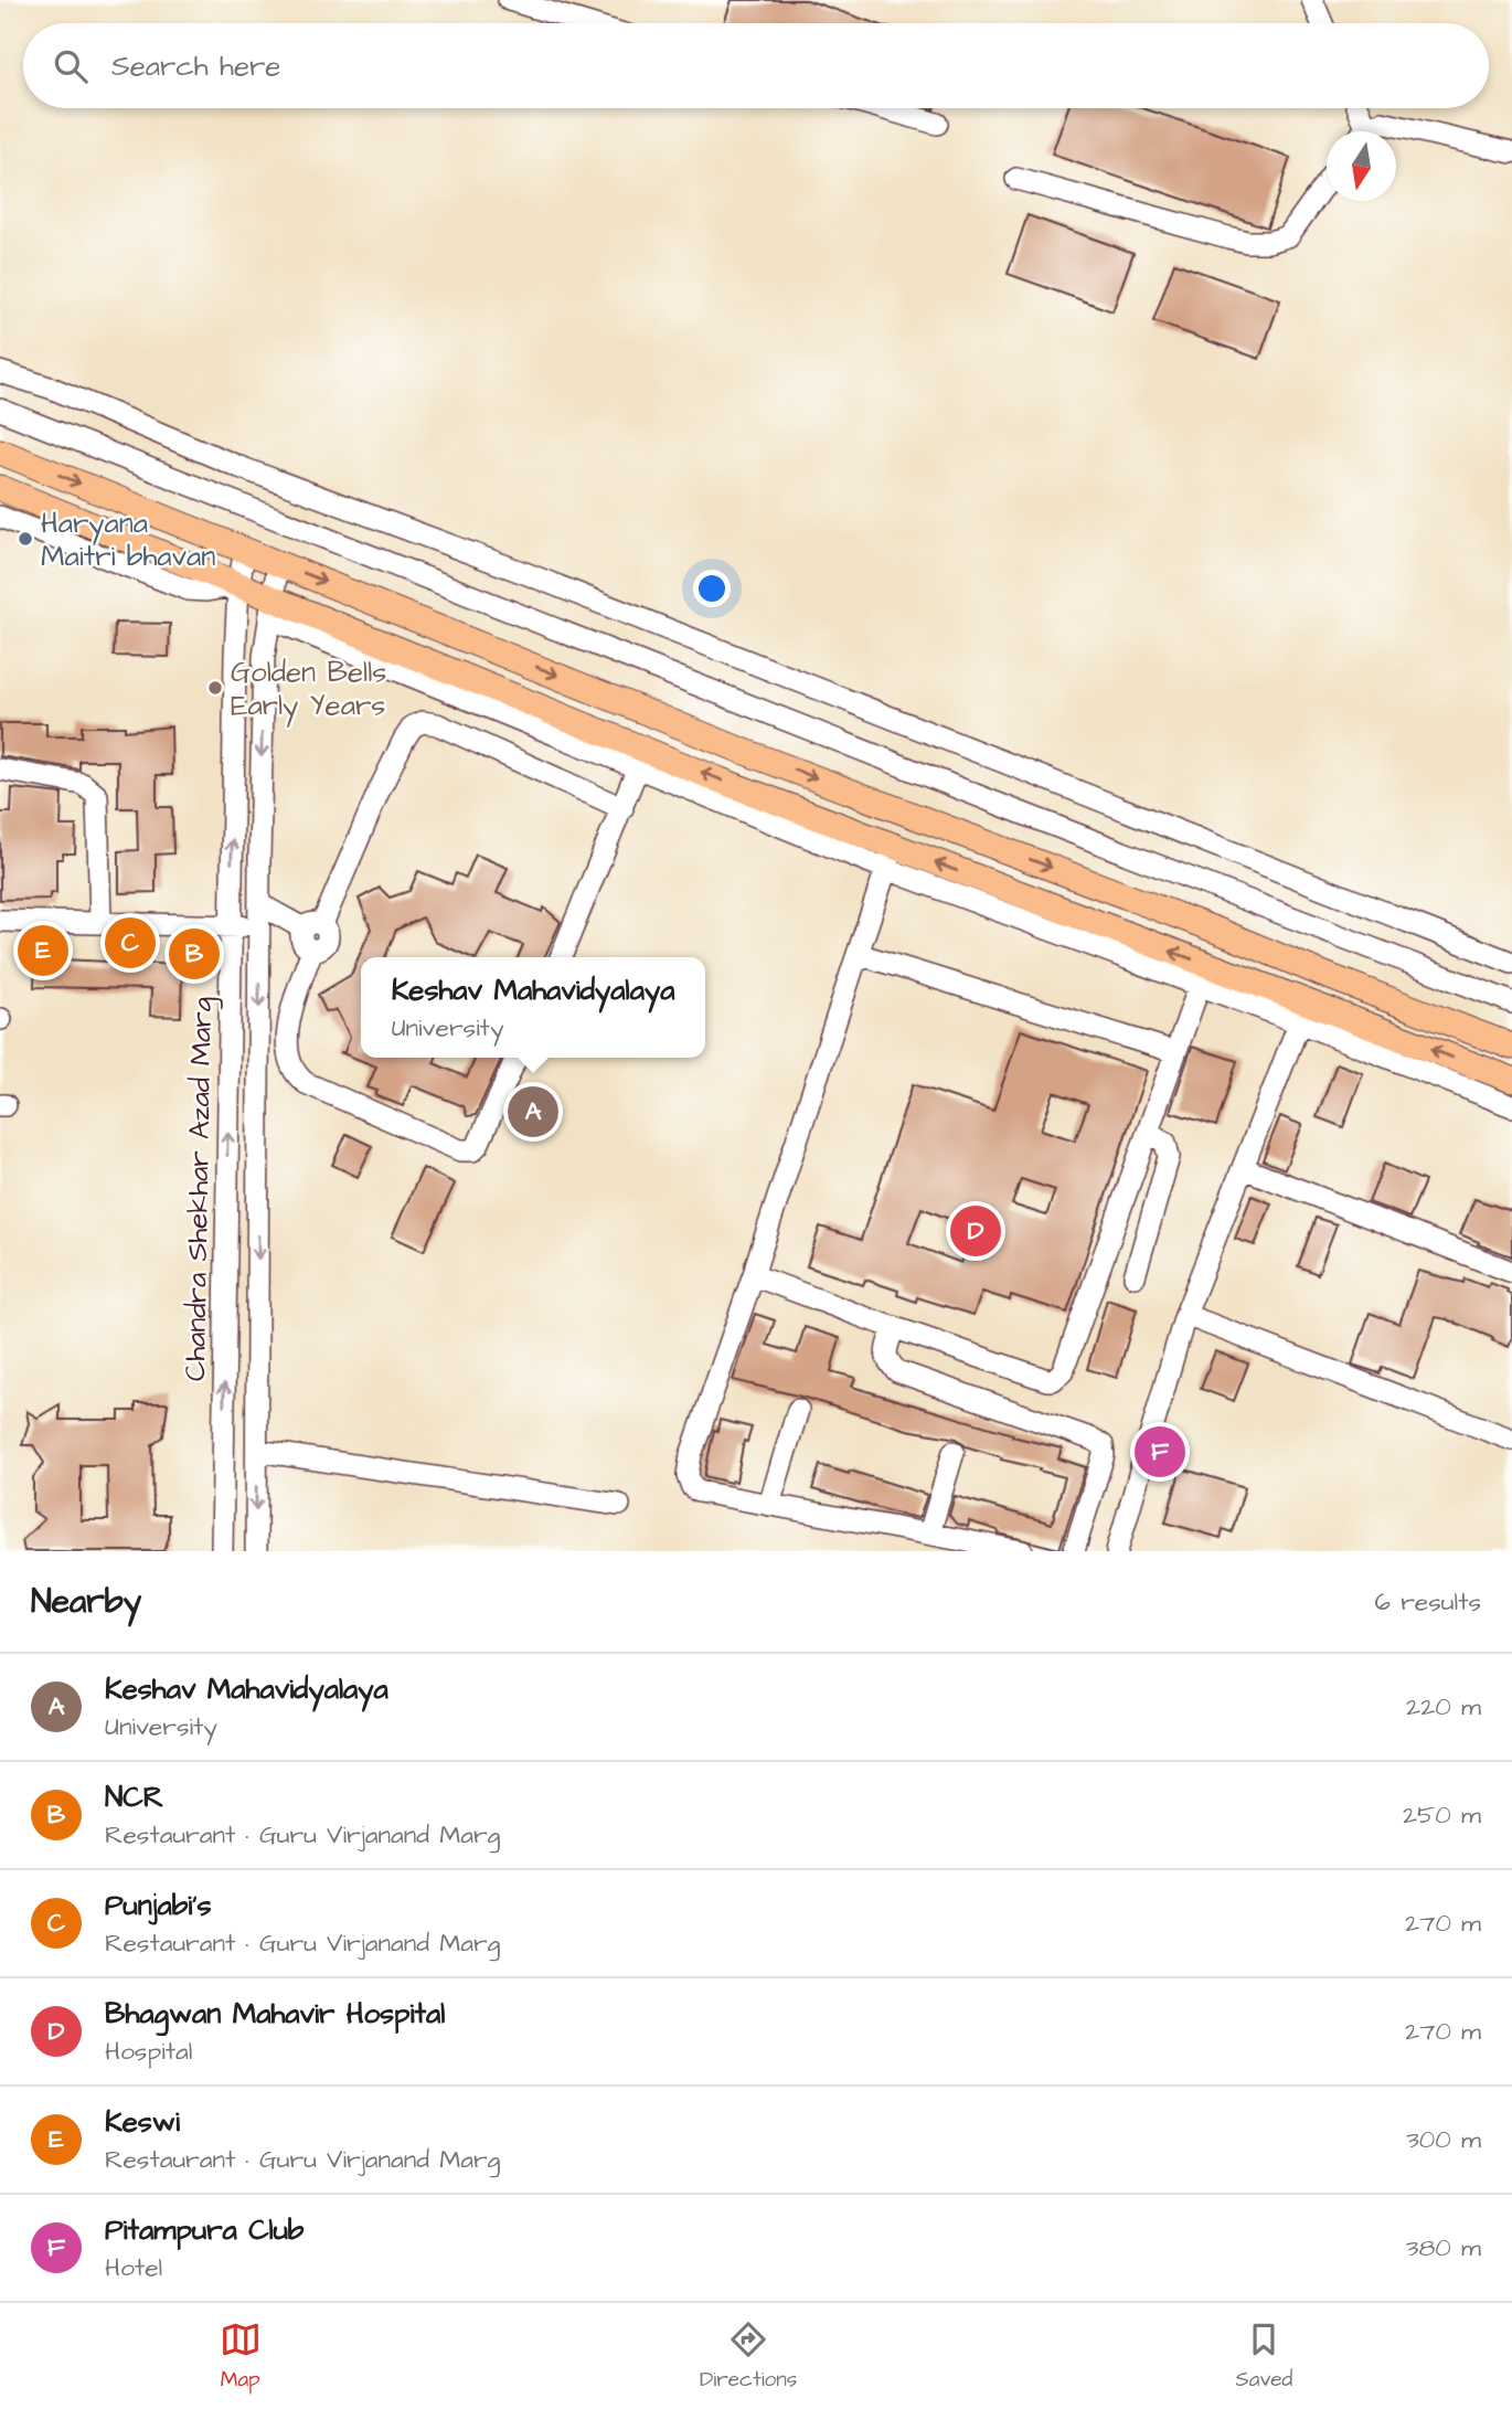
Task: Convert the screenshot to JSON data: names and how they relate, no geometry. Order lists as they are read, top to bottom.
{
  "streets": {
    "street": ["Chandra Shekhar Azad Marg"]
  },
  "places": ["Haryana Maitri bhavan", "Golden Bells Early Years"],
  "north": "bottom",
  "page": {
    "search": "Search here",
    "pins": [
      "C",
      "E",
      "B",
      "A",
      "D",
      "F"
    ],
    "popup": ["Keshav Mahavidyalaya", "University"],
    "heading": ["Nearby", "6 results"],
    "list": [
      {
        "mark": "A",
        "name": "Keshav Mahavidyalaya",
        "note": "University",
        "value": "220 m"
      },
      {
        "mark": "B",
        "name": "NCR",
        "note": "Restaurant · Guru Virjanand Marg",
        "value": "250 m"
      },
      {
        "mark": "C",
        "name": "Punjabi's",
        "note": "Restaurant · Guru Virjanand Marg",
        "value": "270 m"
      },
      {
        "mark": "D",
        "name": "Bhagwan Mahavir Hospital",
        "note": "Hospital",
        "value": "270 m"
      },
      {
        "mark": "E",
        "name": "Keswi",
        "note": "Restaurant · Guru Virjanand Marg",
        "value": "300 m"
      },
      {
        "mark": "F",
        "name": "Pitampura Club",
        "note": "Hotel",
        "value": "380 m"
      }
    ],
    "nav": ["Map", "Directions", "Saved"]
  }
}
